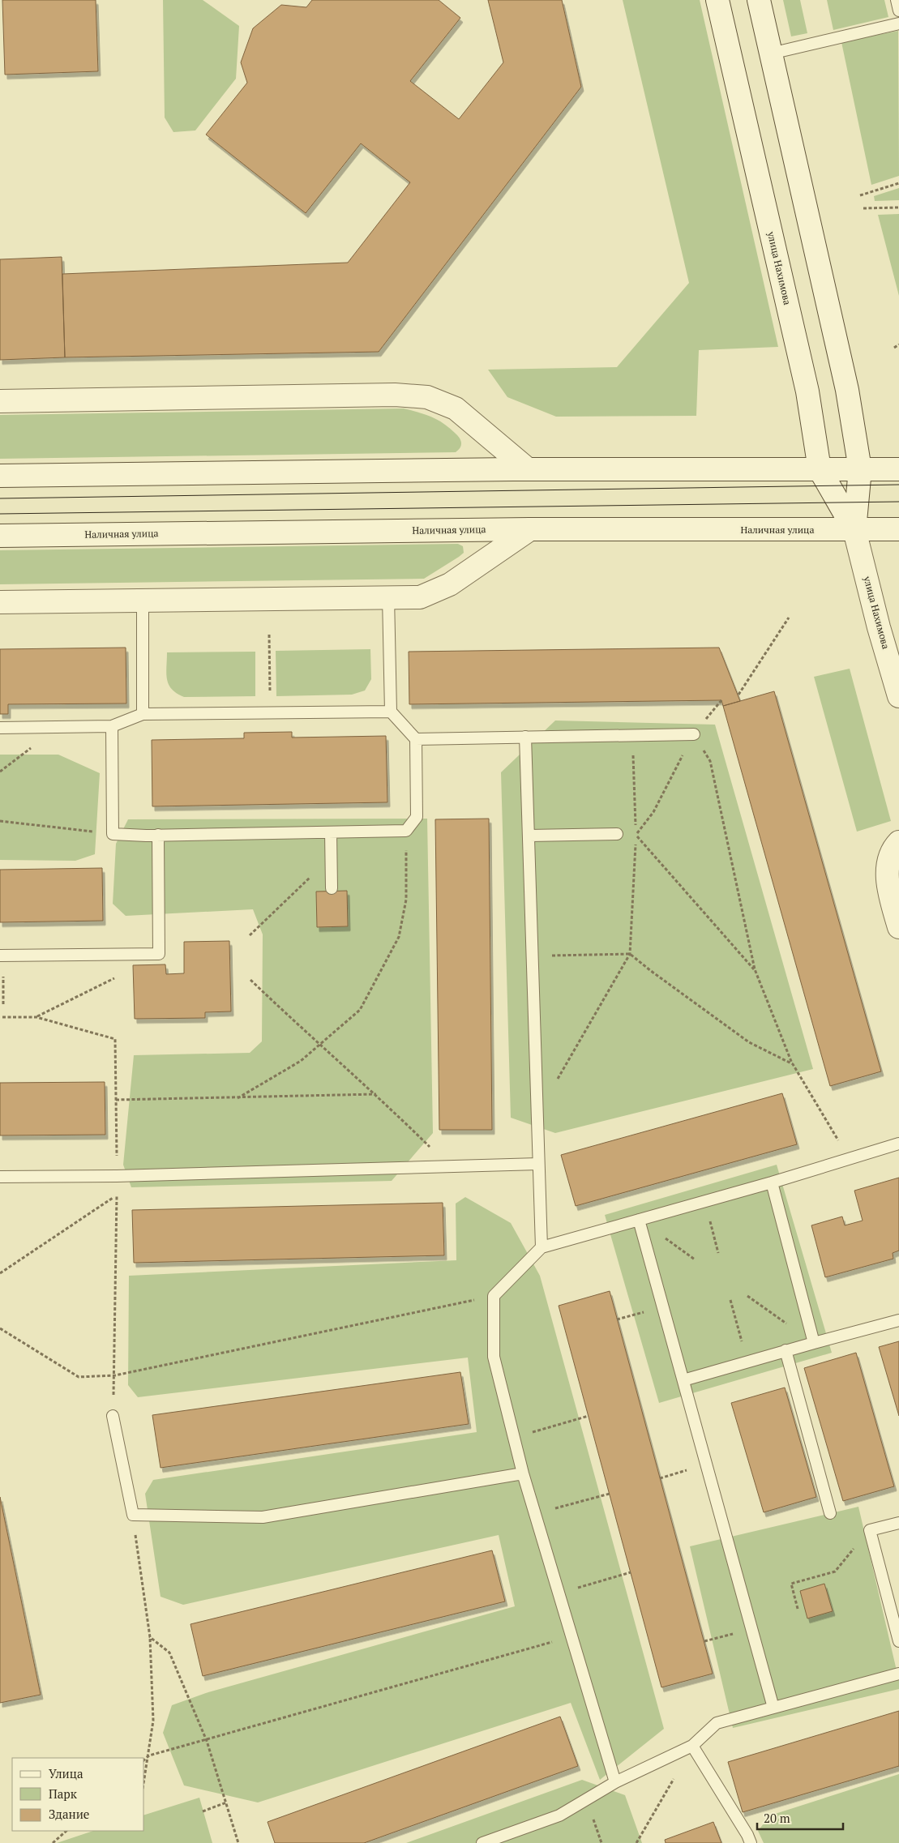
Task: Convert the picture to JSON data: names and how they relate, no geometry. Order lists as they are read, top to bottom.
{
  "streets": {
    "main road": ["улица Нахимова", "Наличная улица"]
  },
  "crossings": [
    ["улица Нахимова", "Наличная улица"]
  ],
  "legend": ["Улица", "Парк", "Здание"],
  "scale_bar": "20 m"
}
